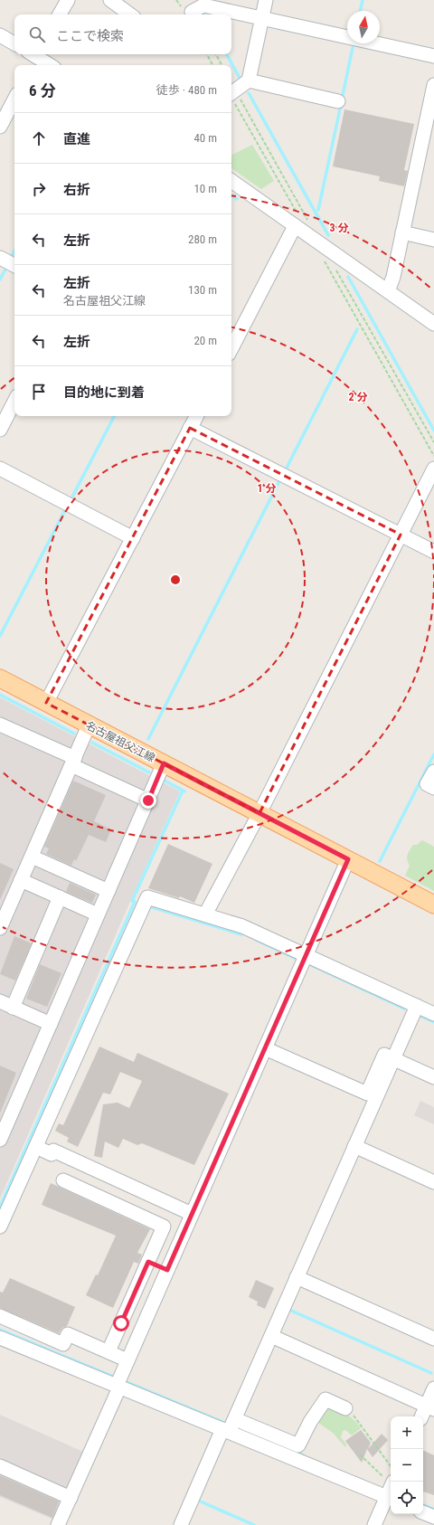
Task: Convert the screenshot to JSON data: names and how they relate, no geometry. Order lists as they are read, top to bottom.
{
  "streets": {
    "main road": ["名古屋祖父江線"]
  },
  "north": "top",
  "page": {
    "search": "ここで検索",
    "heading": ["6 分", "徒歩 · 480 m"],
    "list": [
      ["直進", "40 m"],
      ["右折", "10 m"],
      ["左折", "280 m"],
      ["左折", "名古屋祖父江線", "130 m"],
      ["左折", "20 m"],
      "目的地に到着"
    ],
    "map_buttons": ["+", "−"]
  },
  "rings": ["3 分", "2 分", "1 分"]
}
